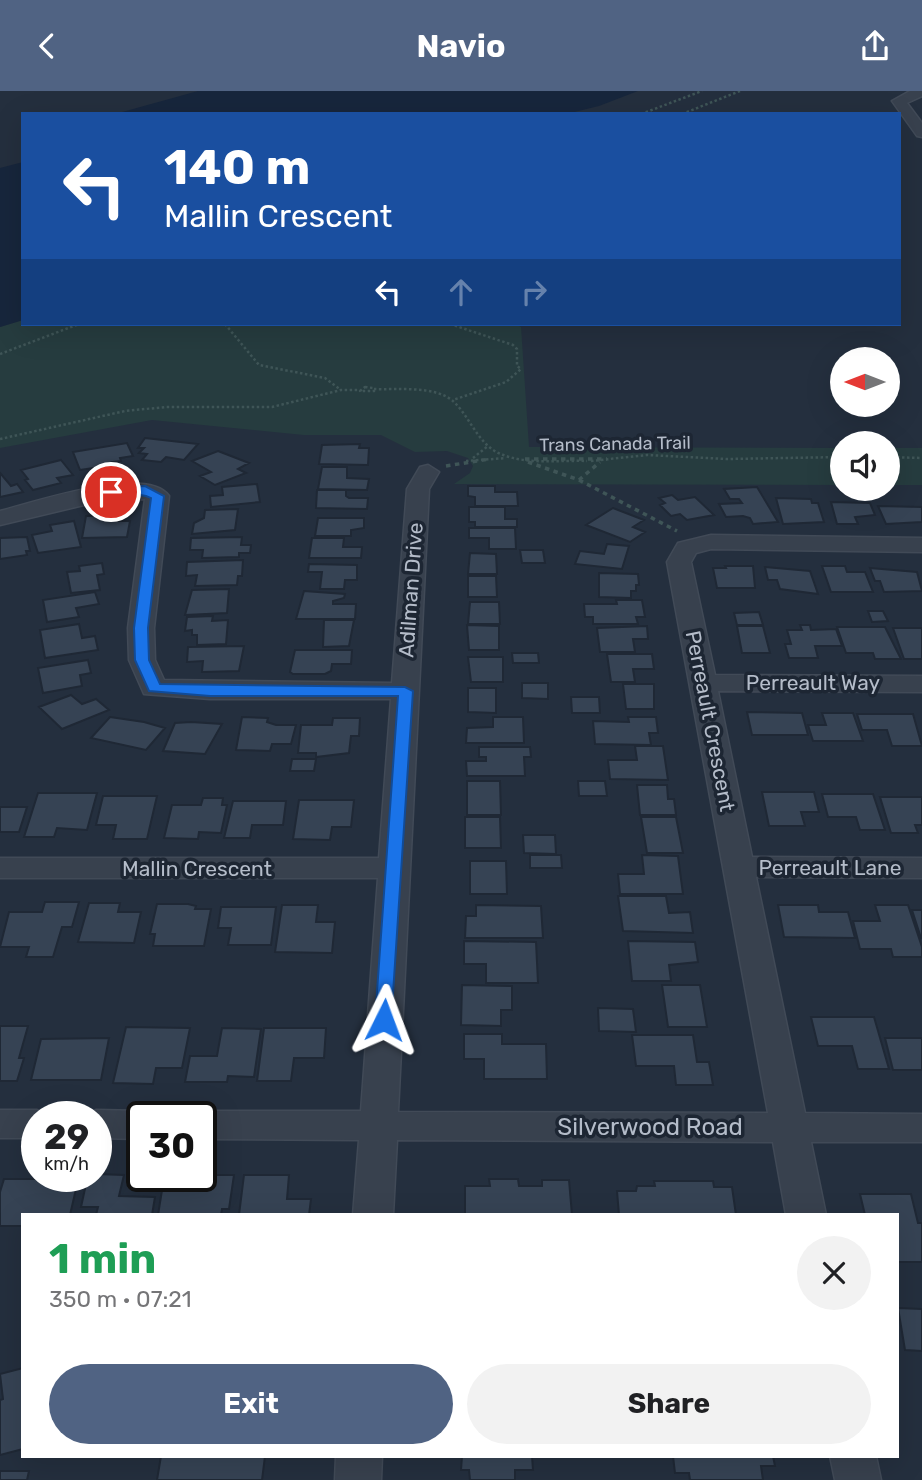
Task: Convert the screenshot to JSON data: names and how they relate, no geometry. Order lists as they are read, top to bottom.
{
  "streets": {
    "street": [
      "Adilman Drive",
      "Perreault Way",
      "Perreault Crescent",
      "Perreault Lane",
      "Mallin Crescent",
      "Silverwood Road"
    ],
    "path": ["Trans Canada Trail"]
  },
  "crossings": [
    ["Adilman Drive", "Mallin Crescent"],
    ["Adilman Drive", "Silverwood Road"],
    ["Perreault Way", "Perreault Crescent"],
    ["Perreault Crescent", "Perreault Lane"],
    ["Perreault Crescent", "Silverwood Road"]
  ],
  "north": "left",
  "page": {
    "header": "Navio",
    "turn": ["140 m", "Mallin Crescent"],
    "speed": "29 km/h",
    "limit": "30",
    "heading": ["1 min", "350 m · 07:21"],
    "buttons": ["Exit", "Share"]
  }
}
